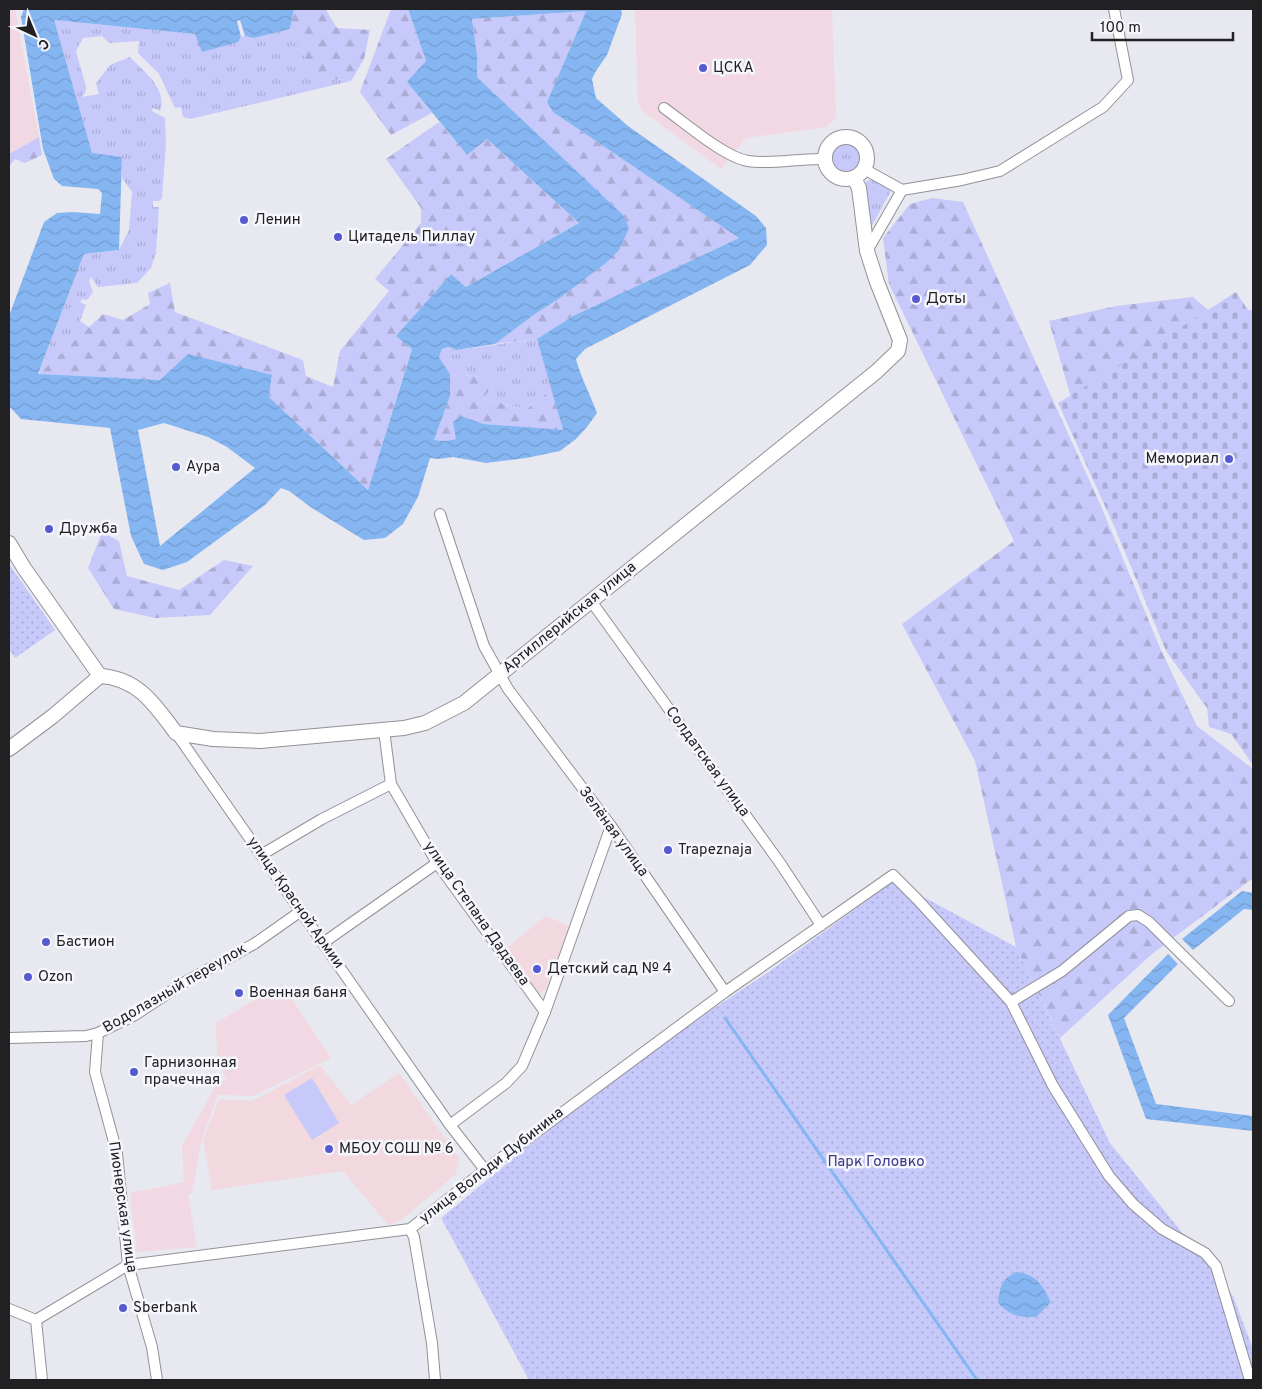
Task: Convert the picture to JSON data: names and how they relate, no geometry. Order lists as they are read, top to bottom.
{
  "streets": {
    "street": [
      "Артиллерийская улица",
      "Солдатская улица",
      "Зелёная улица",
      "улица Красной Армии",
      "улица Степана Дадаева",
      "Водолазный переулок",
      "улица Володи Дубинина",
      "Пионерская улица"
    ]
  },
  "crossings": [
    ["Артиллерийская улица", "Солдатская улица"],
    ["Артиллерийская улица", "Зелёная улица"],
    ["Артиллерийская улица", "улица Красной Армии"],
    ["Артиллерийская улица", "улица Степана Дадаева"],
    ["Солдатская улица", "улица Володи Дубинина"],
    ["Зелёная улица", "улица Володи Дубинина"],
    ["улица Красной Армии", "Водолазный переулок"],
    ["улица Красной Армии", "улица Володи Дубинина"],
    ["Водолазный переулок", "Пионерская улица"],
    ["улица Володи Дубинина", "Пионерская улица"]
  ],
  "parks": ["Парк Головко"],
  "places": [
    "ЦСКА",
    "Ленин",
    "Цитадель Пиллау",
    "Доты",
    "Мемориал",
    "Аура",
    "Дружба",
    "Trapeznaja",
    "Бастион",
    "Детский сад № 4",
    "Ozon",
    "Военная баня",
    "Гарнизонная прачечная",
    "МБОУ СОШ № 6",
    "Sberbank"
  ],
  "scale_bar": "100 m",
  "north": "bottom right"
}
